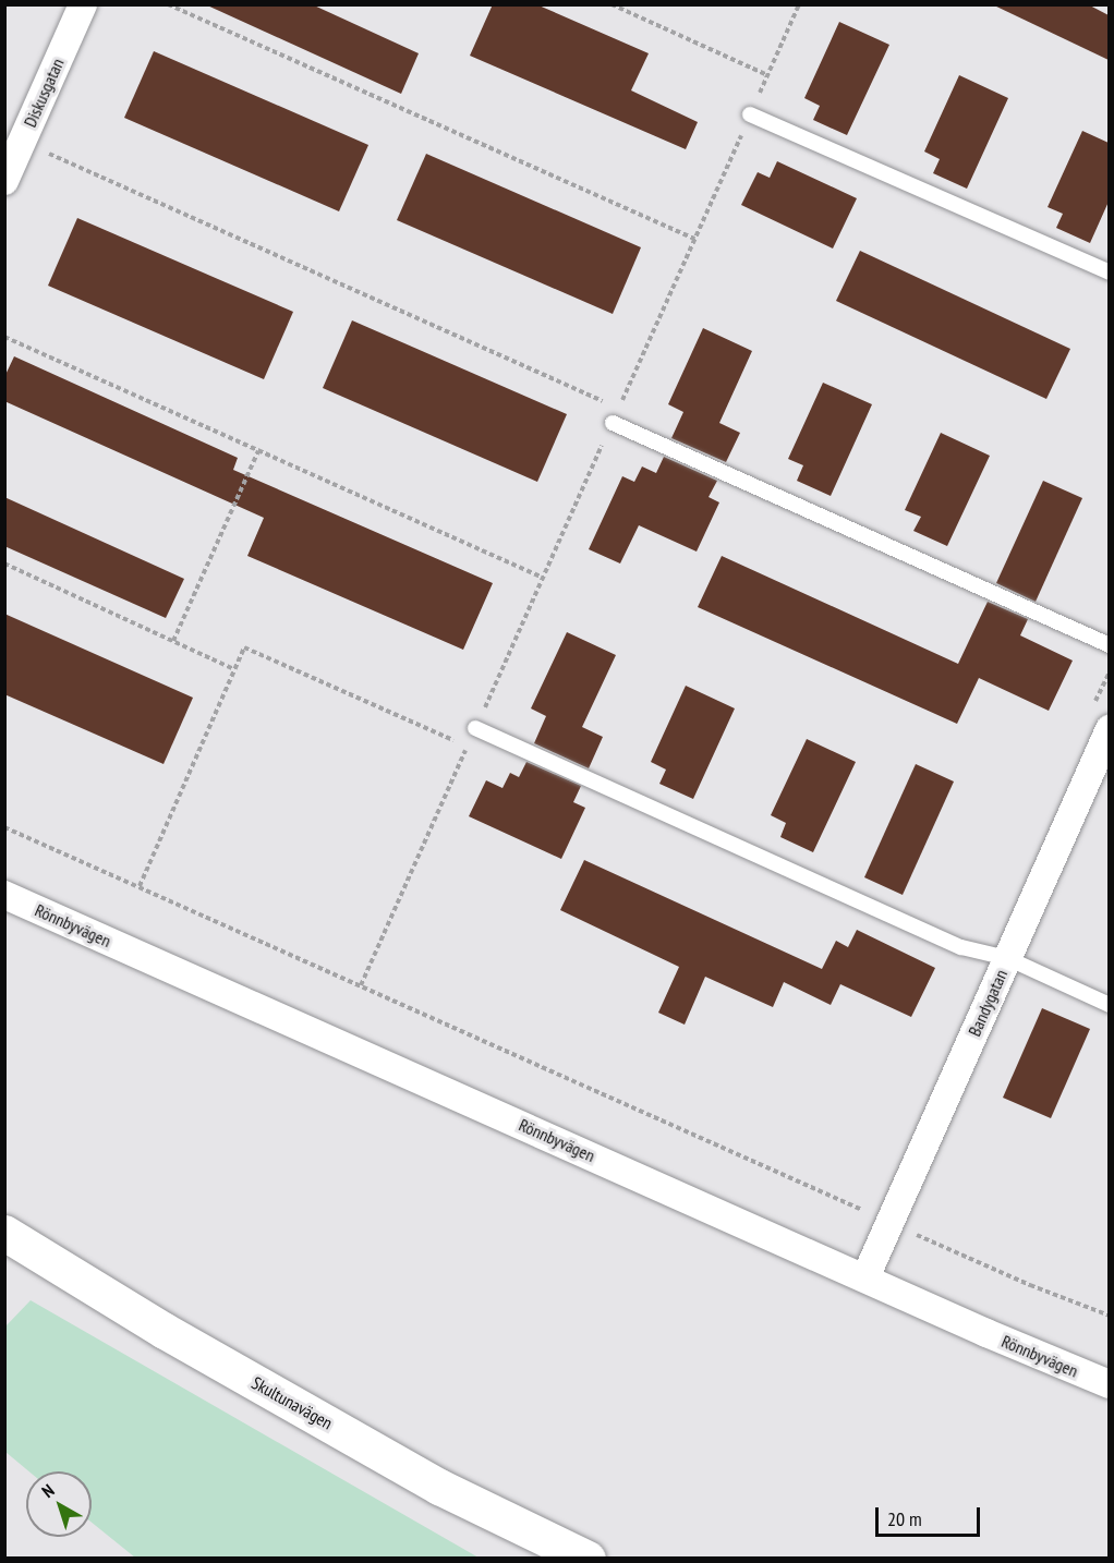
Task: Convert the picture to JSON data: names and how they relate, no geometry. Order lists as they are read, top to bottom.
{
  "streets": {
    "main road": ["Skultunavägen"],
    "street": ["Diskusgatan", "Rönnbyvägen", "Bandygatan"]
  },
  "crossings": [
    ["Rönnbyvägen", "Bandygatan"]
  ],
  "scale_bar": "20 m",
  "north": "top left"
}
